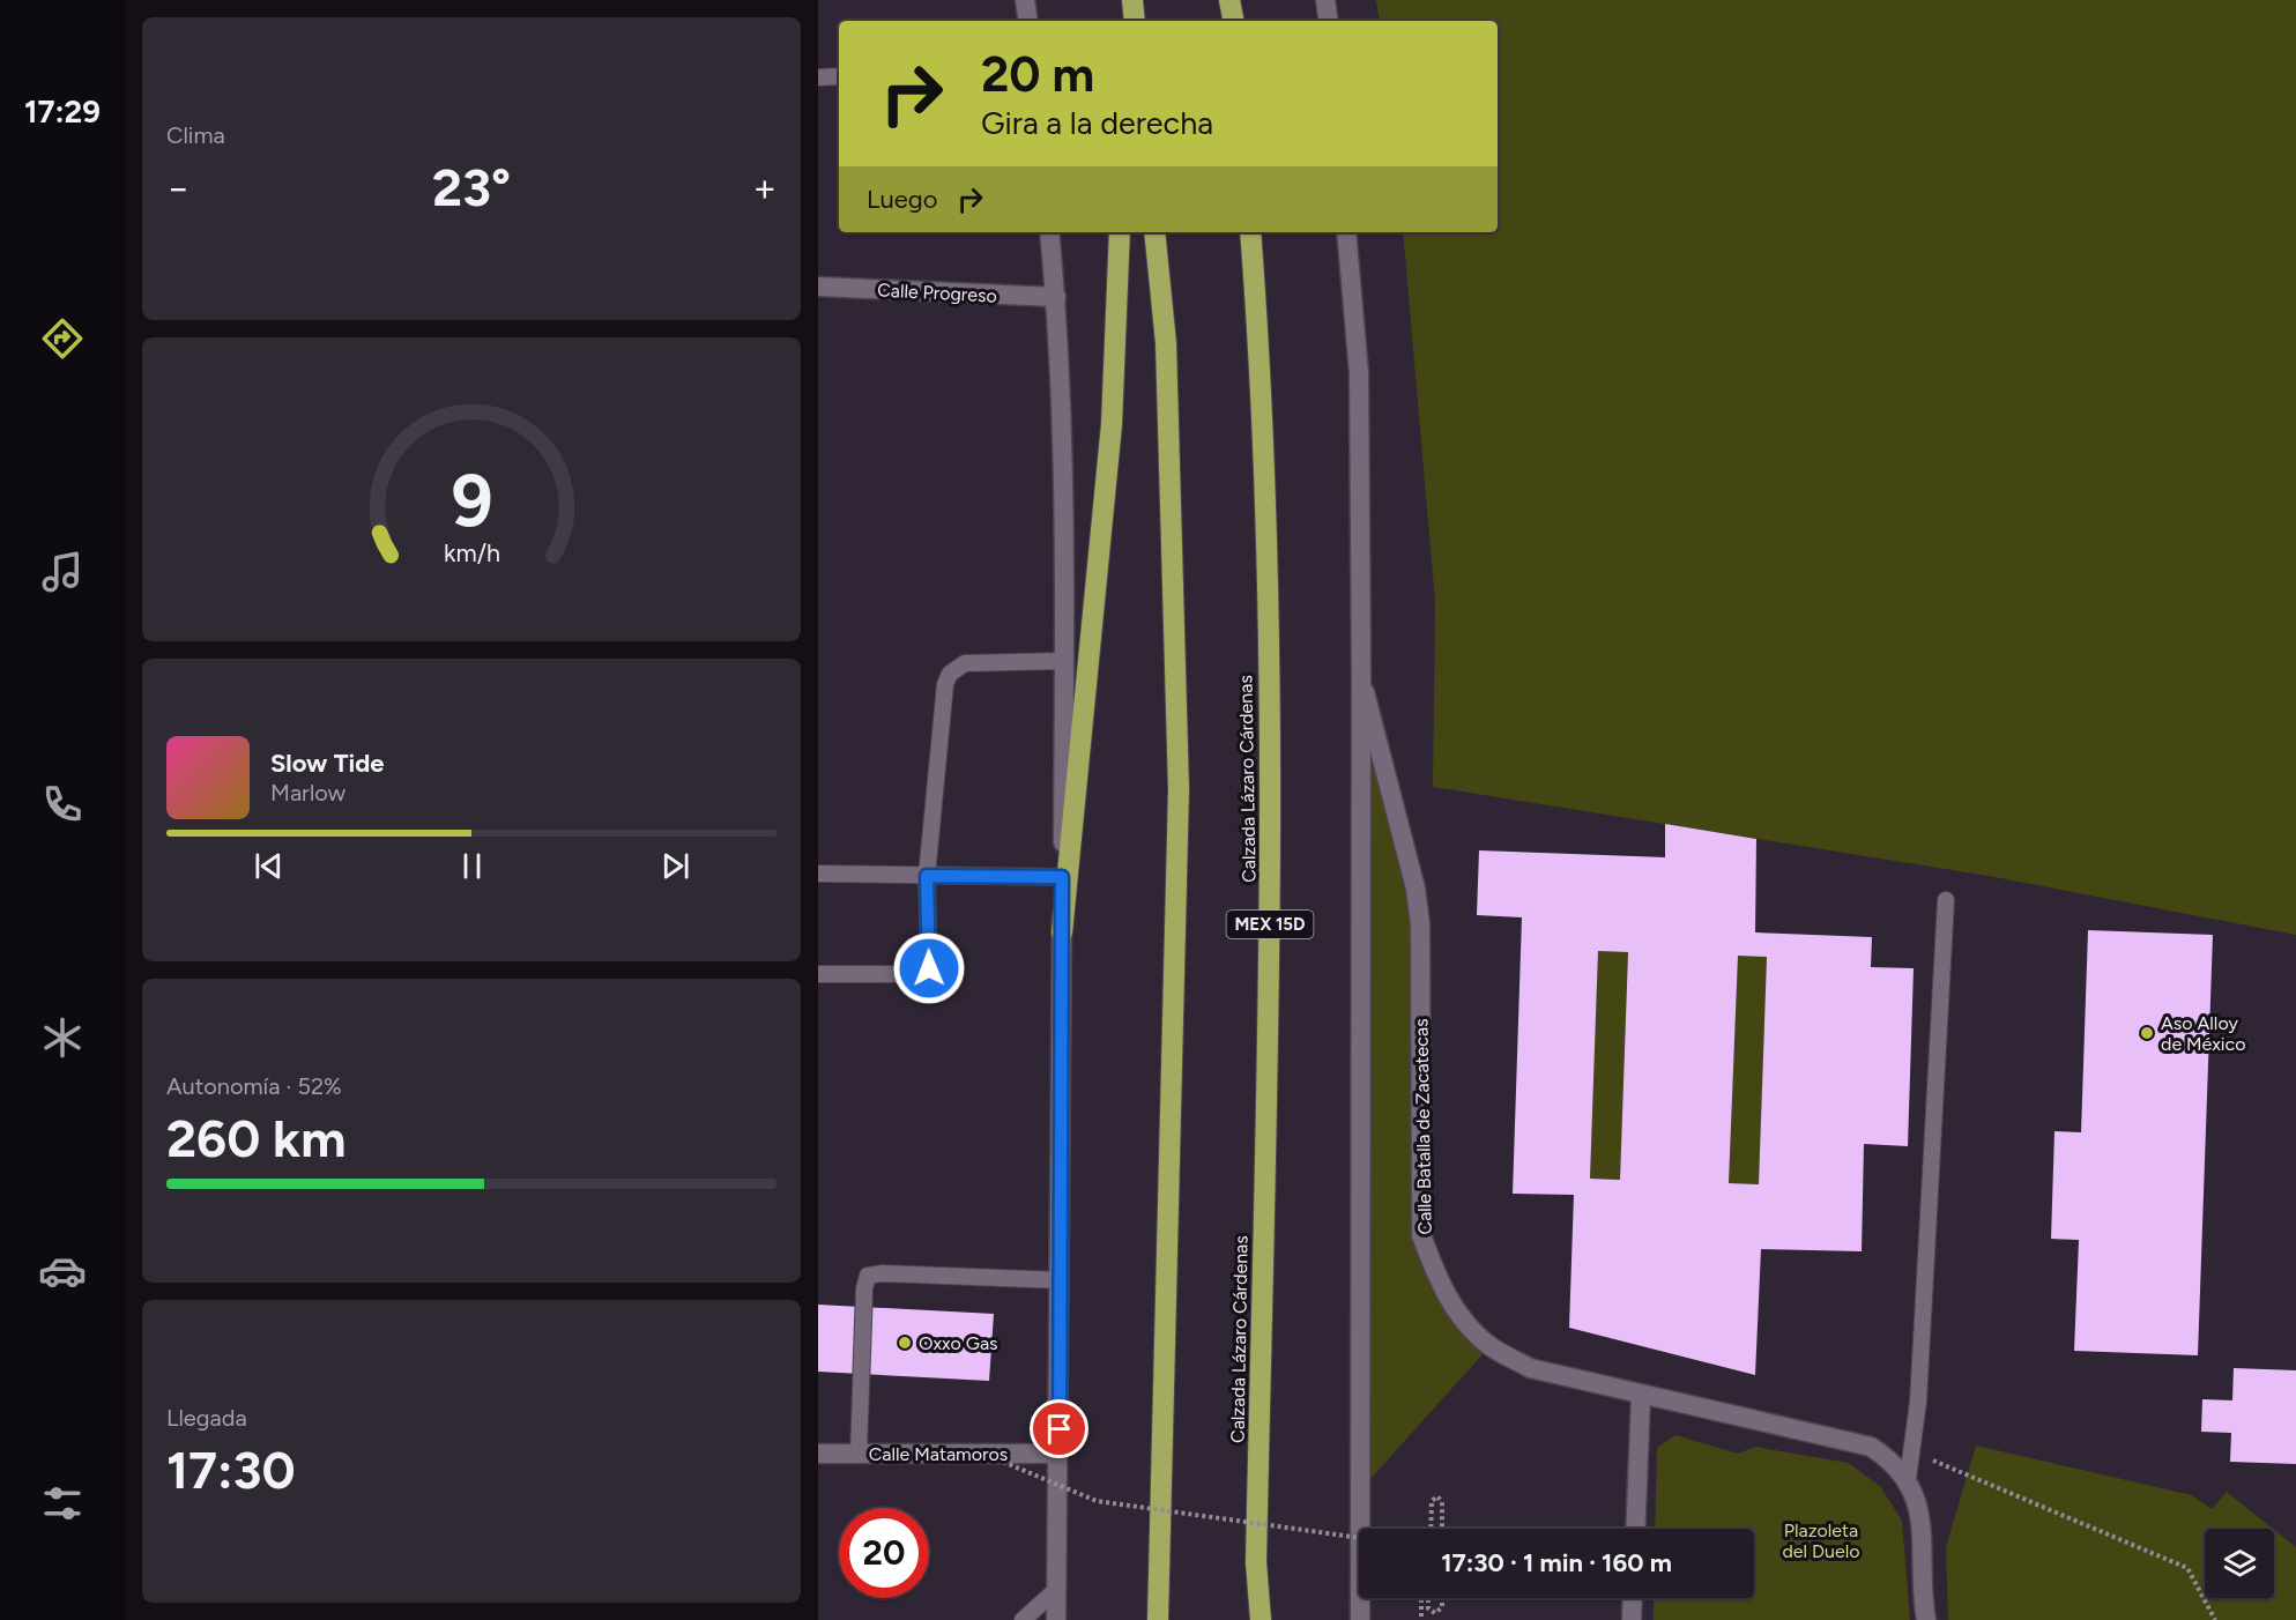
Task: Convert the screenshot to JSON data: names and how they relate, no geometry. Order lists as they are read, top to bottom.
{
  "streets": {
    "highway": ["Calzada Lázaro Cárdenas", "MEX 15D"],
    "main road": ["Calle Progreso", "Calle Batalla de Zacatecas", "Calle Matamoros"]
  },
  "parks": ["Plazoleta del Duelo"],
  "places": ["Aso Alloy de México", "Oxxo Gas"],
  "page": {
    "tabs": "17:29",
    "tile": [
      "Clima",
      ["Autonomía · 52%", "260 km"],
      ["Llegada", "17:30"]
    ],
    "turn": ["20 m", "Gira a la derecha"],
    "heat": ["−", "23°", "+"],
    "then": "Luego",
    "song": ["Slow Tide", "Marlow"],
    "limit": "20",
    "trip": "17:30 · 1 min · 160 m",
    "gauge": ["9", "km/h"]
  }
}
